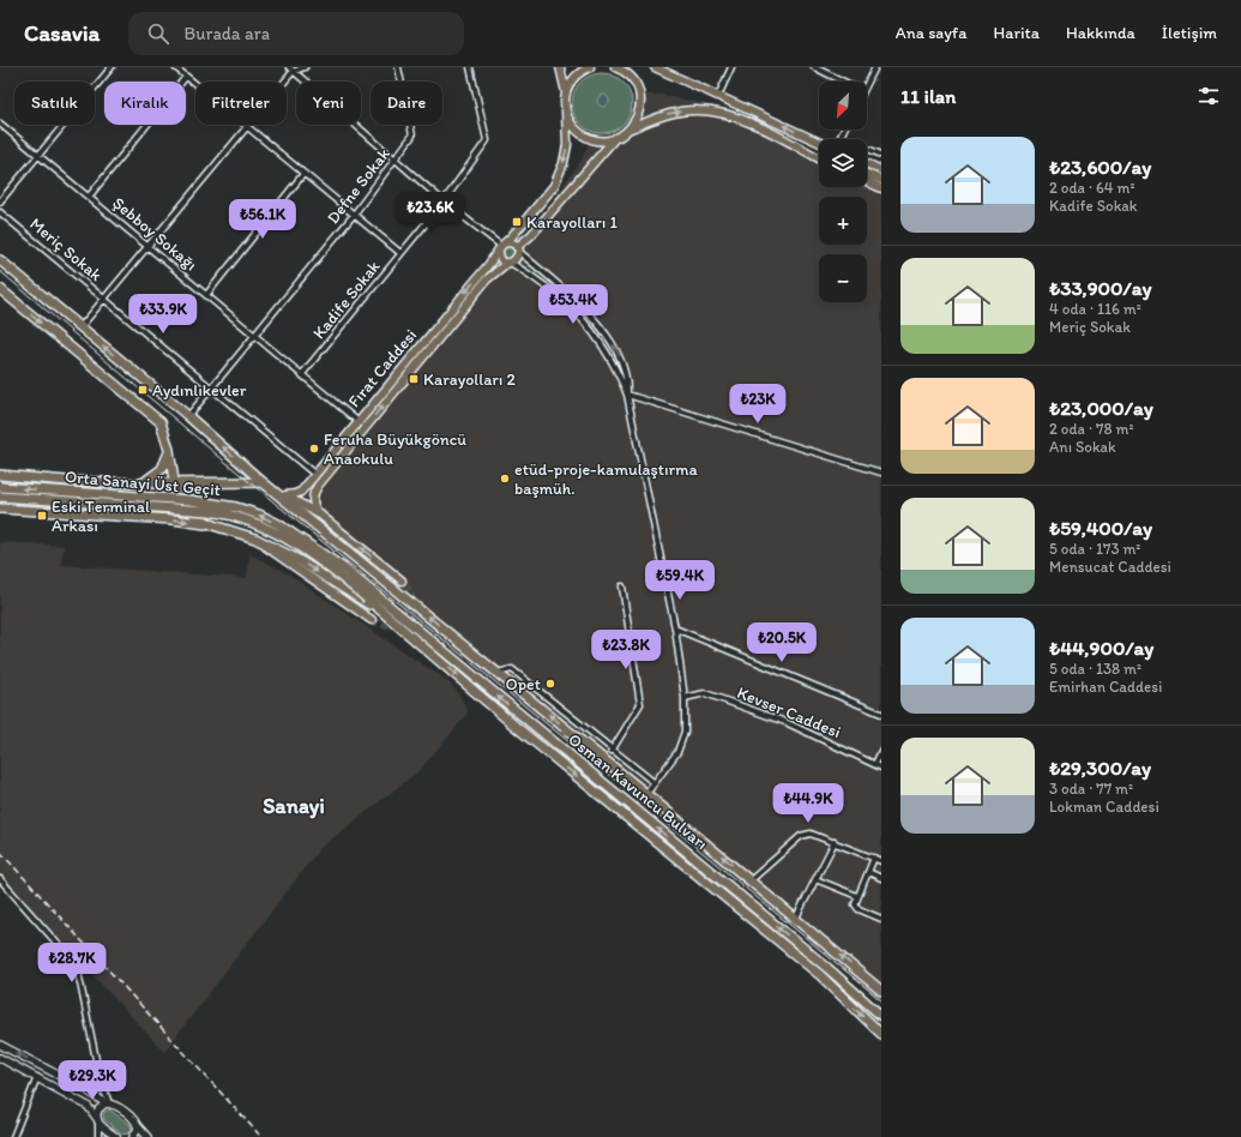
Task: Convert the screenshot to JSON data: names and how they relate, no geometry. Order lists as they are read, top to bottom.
{
  "streets": {
    "highway": ["Orta Sanayi Üst Geçit", "Osman Kavuncu Bulvarı"],
    "main road": ["Fırat Caddesi"],
    "street": [
      "Defne Sokak",
      "Şebboy Sokağı",
      "Meriç Sokak",
      "Kadife Sokak",
      "Kevser Caddesi"
    ]
  },
  "crossings": [
    ["Defne Sokak", "Şebboy Sokağı"],
    ["Defne Sokak", "Meriç Sokak"],
    ["Şebboy Sokağı", "Kadife Sokak"],
    ["Şebboy Sokağı", "Fırat Caddesi"],
    ["Meriç Sokak", "Fırat Caddesi"],
    ["Orta Sanayi Üst Geçit", "Osman Kavuncu Bulvarı"]
  ],
  "districts": ["Sanayi"],
  "places": {
    "transit": [
      "Karayolları 1",
      "Karayolları 2",
      "Aydınlıkevler",
      "Eski Terminal Arkası"
    ],
    "other": ["Feruha Büyükgöncü Anaokulu", "etüd-proje-kamulaştırma başmüh.", "Opet"]
  },
  "north": "bottom left",
  "page": {
    "header": "Casavia",
    "search": "Burada ara",
    "nav": [
      "Ana sayfa",
      "Harita",
      "Hakkında",
      "İletişim"
    ],
    "heading": "11 ilan",
    "map_buttons": ["+", "−"],
    "chip": [
      "Satılık",
      "Kiralık",
      "Filtreler",
      "Yeni",
      "Daire"
    ],
    "list": [
      {
        "name": "₺23,600/ay",
        "note": "2 oda · 64 m² · Kadife Sokak"
      },
      {
        "name": "₺33,900/ay",
        "note": "4 oda · 116 m² · Meriç Sokak"
      },
      {
        "name": "₺23,000/ay",
        "note": "2 oda · 78 m² · Anı Sokak"
      },
      {
        "name": "₺59,400/ay",
        "note": "5 oda · 173 m² · Mensucat Caddesi"
      },
      {
        "name": "₺44,900/ay",
        "note": "5 oda · 138 m² · Emirhan Caddesi"
      },
      {
        "name": "₺29,300/ay",
        "note": "3 oda · 77 m² · Lokman Caddesi"
      }
    ],
    "price": [
      "₺23.6K",
      "₺56.1K",
      "₺53.4K",
      "₺33.9K",
      "₺23K",
      "₺59.4K",
      "₺20.5K",
      "₺23.8K",
      "₺44.9K",
      "₺28.7K",
      "₺29.3K"
    ]
  }
}
